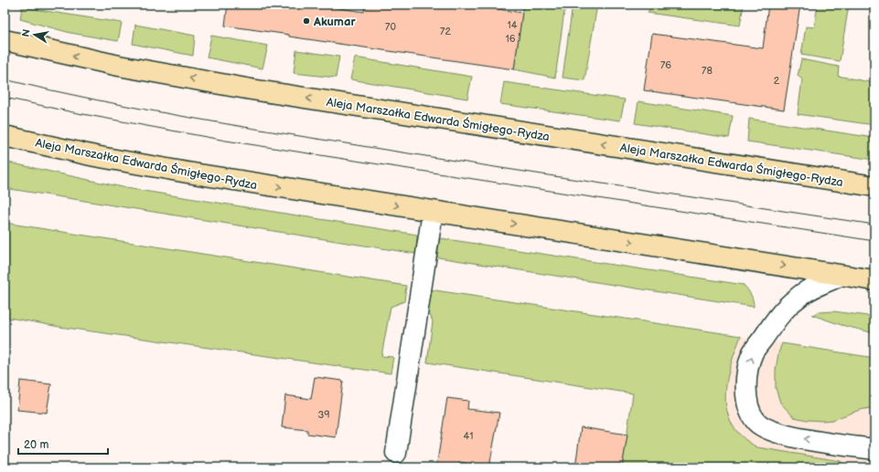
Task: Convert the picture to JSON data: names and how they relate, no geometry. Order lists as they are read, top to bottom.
{
  "streets": {
    "main road": ["Aleja Marszałka Edwarda Śmigłego-Rydza"]
  },
  "places": ["Akumar"],
  "house_numbers": [
    "14",
    "70",
    "72",
    "16",
    "76",
    "78",
    "2",
    "39",
    "41"
  ],
  "scale_bar": "20 m",
  "north": "left"
}
